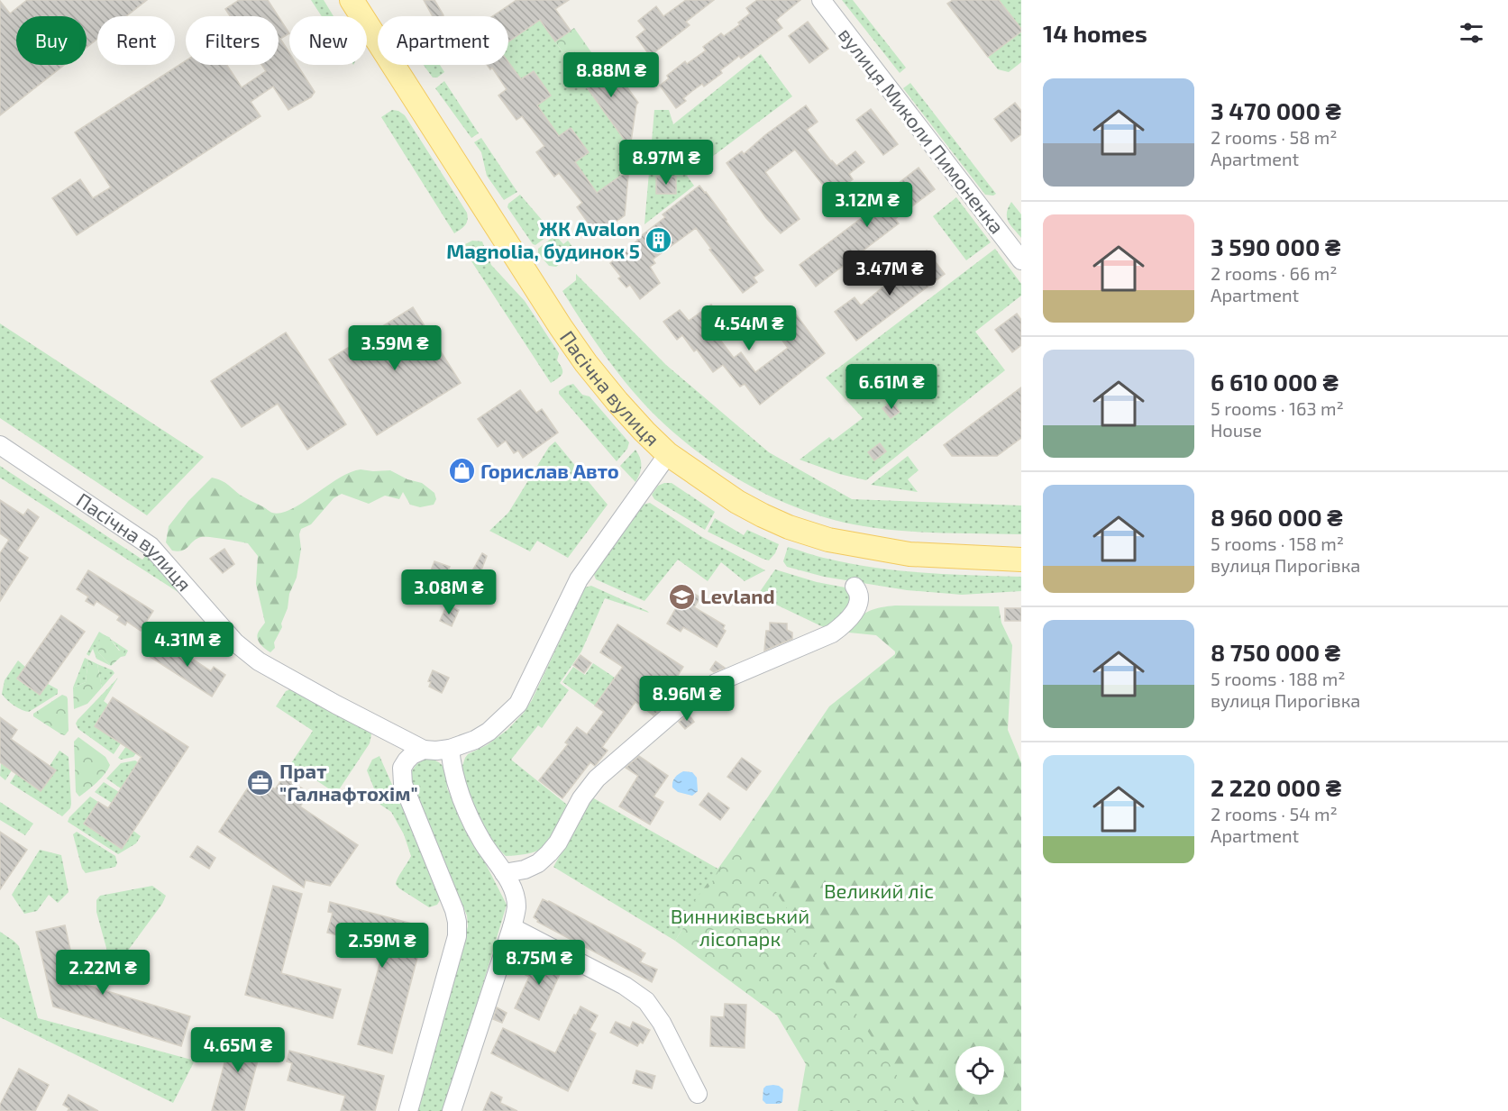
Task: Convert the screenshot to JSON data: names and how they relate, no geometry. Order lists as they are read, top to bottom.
{
  "streets": {
    "main road": ["Пасічна вулиця"],
    "street": ["вулиця Миколи Пимоненка"]
  },
  "parks": ["Великий ліс", "Винниківський лісопарк"],
  "places": {
    "building": ["ЖК Avalon Magnolia, будинок 5"],
    "shop": ["Горислав Авто"],
    "school or university": ["Levland"],
    "office": ["Прат \"Галнафтохім\""]
  },
  "page": {
    "heading": "14 homes",
    "chip": [
      "Buy",
      "Rent",
      "Filters",
      "New",
      "Apartment"
    ],
    "price": [
      "8.88M ₴",
      "8.97M ₴",
      "3.12M ₴",
      "3.47M ₴",
      "4.54M ₴",
      "3.59M ₴",
      "6.61M ₴",
      "3.08M ₴",
      "4.31M ₴",
      "8.96M ₴",
      "2.59M ₴",
      "8.75M ₴",
      "2.22M ₴",
      "4.65M ₴"
    ],
    "list": [
      {
        "name": "3 470 000 ₴",
        "note": "2 rooms · 58 m² · Apartment"
      },
      {
        "name": "3 590 000 ₴",
        "note": "2 rooms · 66 m² · Apartment"
      },
      {
        "name": "6 610 000 ₴",
        "note": "5 rooms · 163 m² · House"
      },
      {
        "name": "8 960 000 ₴",
        "note": "5 rooms · 158 m² · вулиця Пирогівка"
      },
      {
        "name": "8 750 000 ₴",
        "note": "5 rooms · 188 m² · вулиця Пирогівка"
      },
      {
        "name": "2 220 000 ₴",
        "note": "2 rooms · 54 m² · Apartment"
      }
    ]
  }
}
